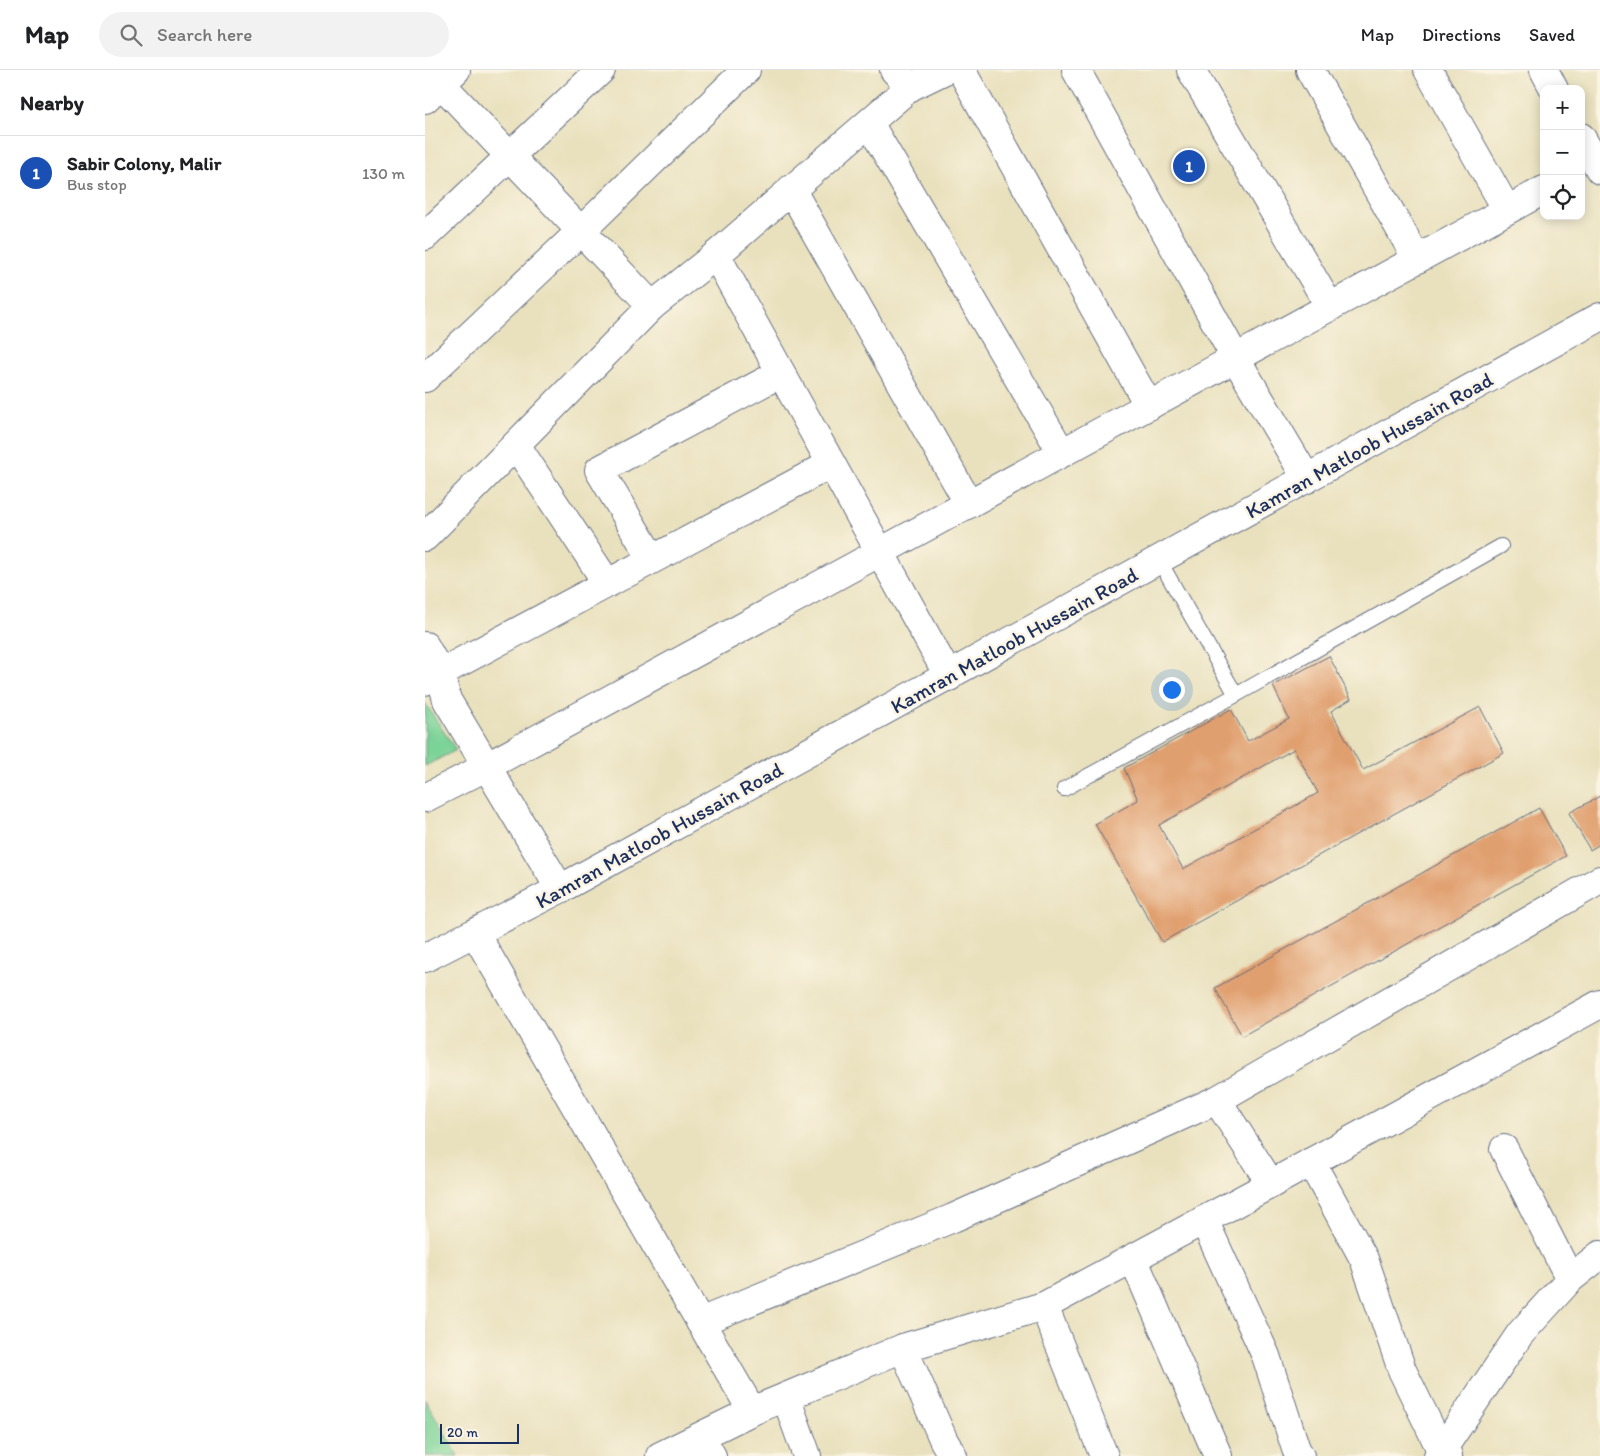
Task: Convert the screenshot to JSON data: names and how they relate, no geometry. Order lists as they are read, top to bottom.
{
  "streets": {
    "street": ["Kamran Matloob Hussain Road"]
  },
  "scale_bar": "20 m",
  "page": {
    "header": "Map",
    "search": "Search here",
    "nav": ["Map", "Directions", "Saved"],
    "heading": "Nearby",
    "map_buttons": ["+", "−"],
    "list": [
      {
        "mark": "1",
        "name": "Sabir Colony, Malir",
        "note": "Bus stop",
        "value": "130 m"
      }
    ],
    "pins": "1",
    "scale": "20 m"
  }
}
